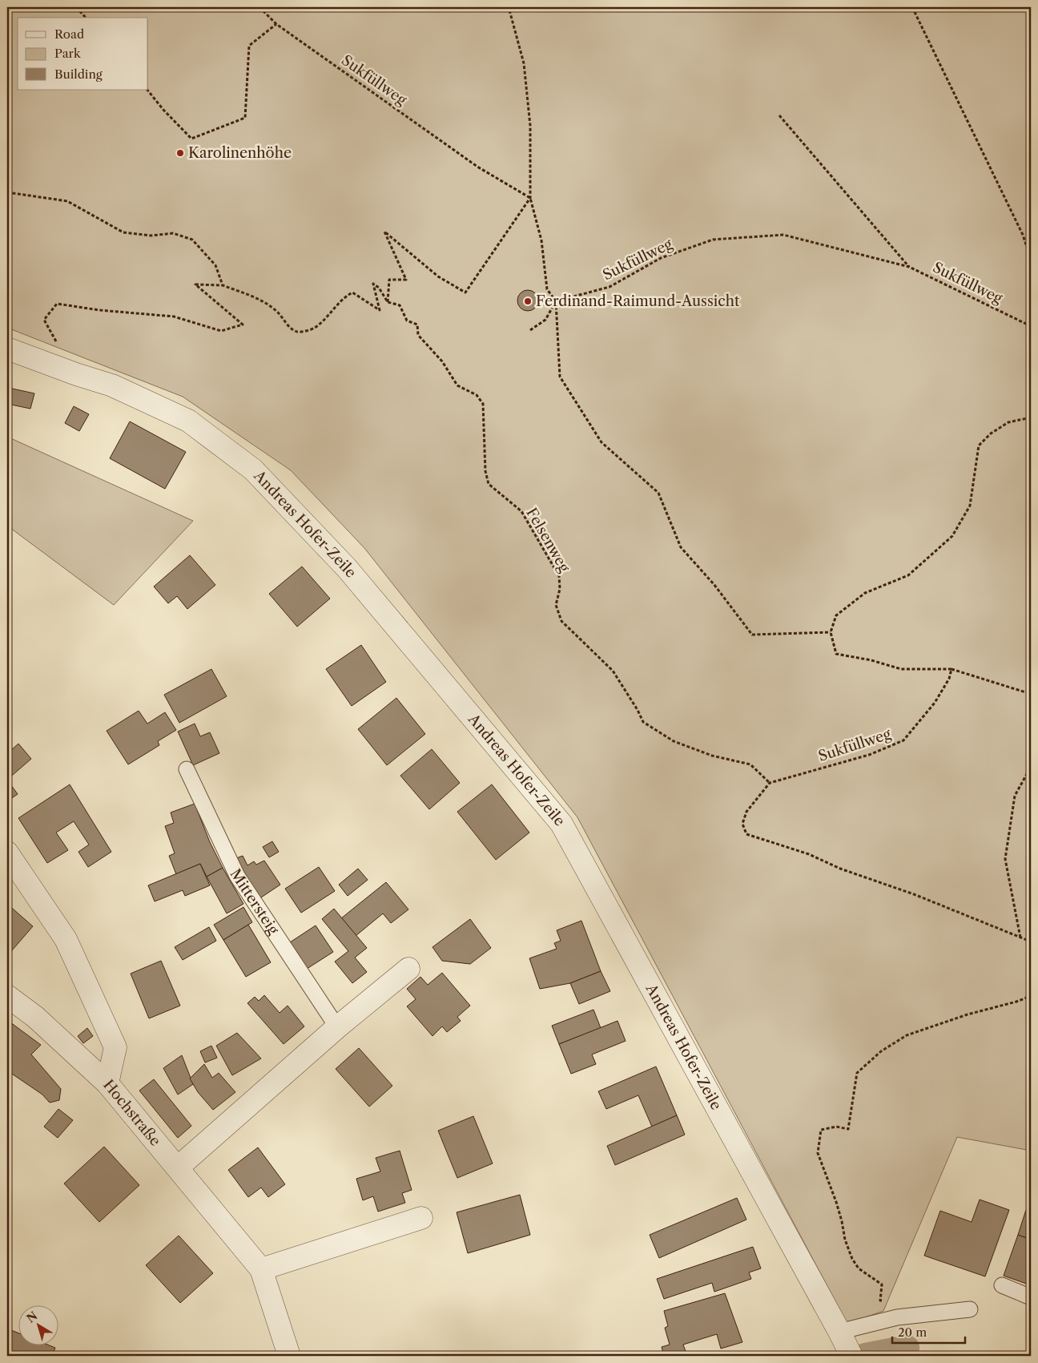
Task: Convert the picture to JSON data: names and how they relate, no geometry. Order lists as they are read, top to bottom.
{
  "streets": {
    "street": ["Andreas Hofer-Zeile", "Hochstraße"],
    "lane": ["Mittersteig"],
    "path": ["Sukfüllweg", "Felsenweg"]
  },
  "crossings": [
    ["Sukfüllweg", "Felsenweg"]
  ],
  "places": ["Karolinenhöhe", "Ferdinand-Raimund-Aussicht"],
  "legend": ["Road", "Park", "Building"],
  "scale_bar": "20 m",
  "north": "top left"
}
